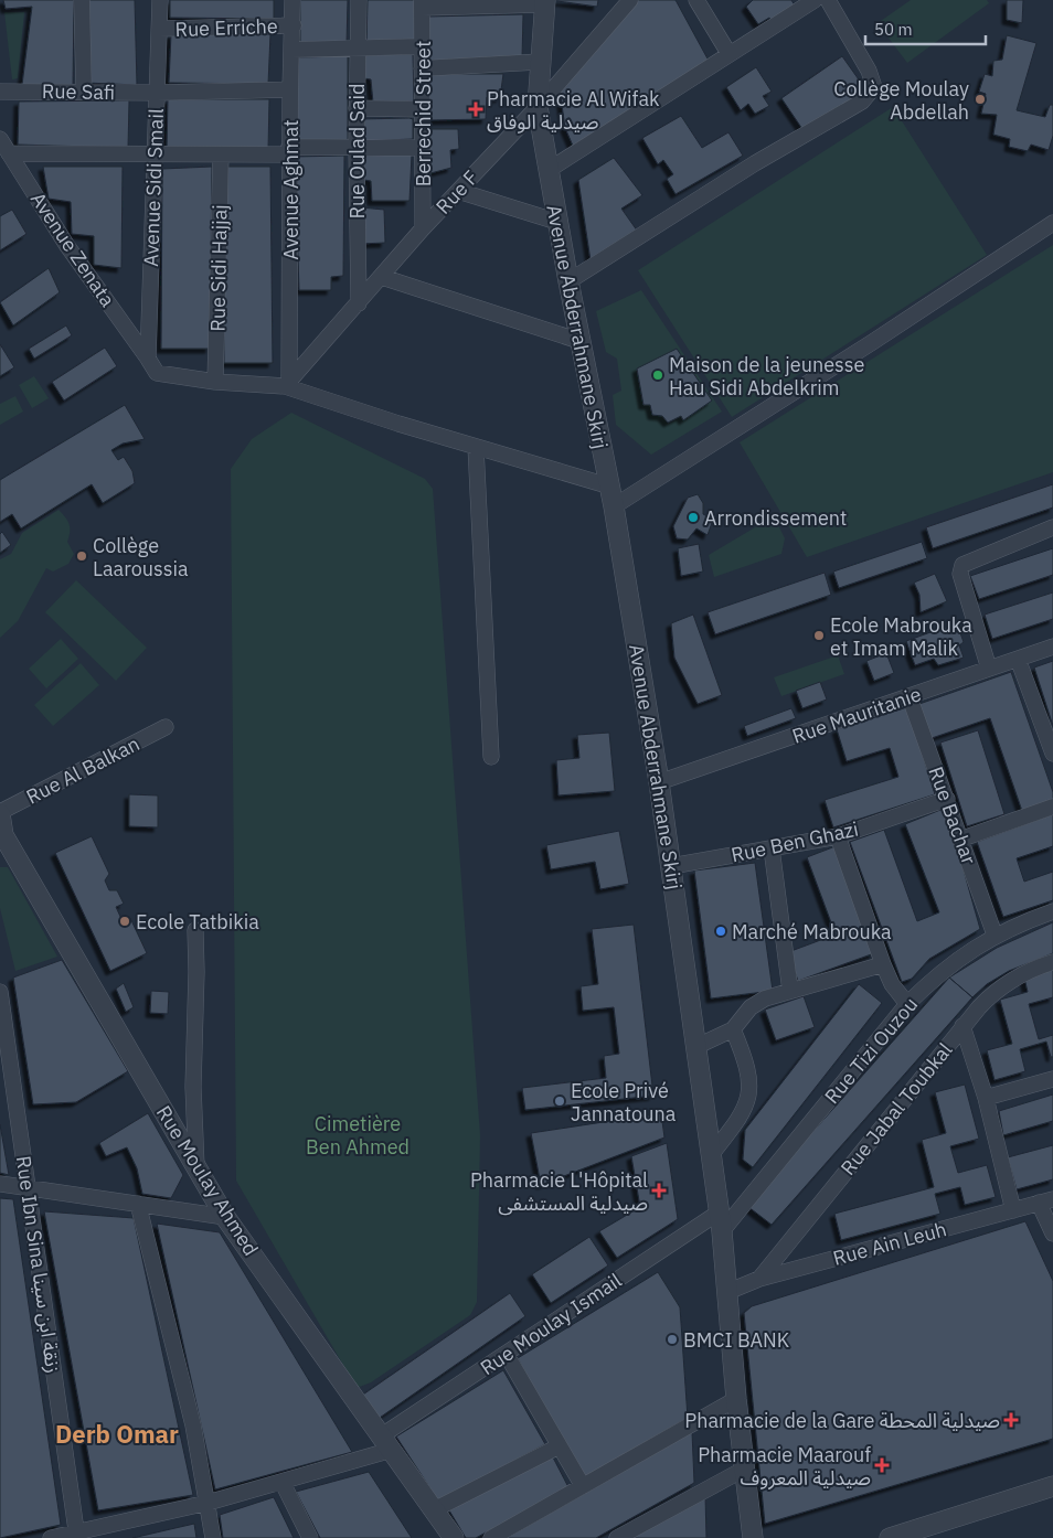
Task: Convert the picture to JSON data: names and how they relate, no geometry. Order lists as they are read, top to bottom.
{
  "streets": {
    "street": [
      "Rue Erriche",
      "Rue Safi",
      "Berrechid Street",
      "Rue Oulad Said",
      "Avenue Sidi Smail",
      "Avenue Aghmat",
      "Rue F",
      "Avenue Zenata",
      "Rue Sidi Hajjaj",
      "Avenue Abderrahmane Skirj",
      "Rue Mauritanie",
      "Rue Al Balkan",
      "Rue Bachar",
      "Rue Ben Ghazi",
      "Rue Tizi Ouzou",
      "Rue Jabal Toubkal",
      "Rue Moulay Ahmed",
      "Rue Ain Leuh",
      "Rue Ibn Sina زنقة ابن سينا",
      "Rue Moulay Ismail"
    ]
  },
  "crossings": [
    ["Rue Erriche", "Avenue Sidi Smail"],
    ["Rue Erriche", "Avenue Aghmat"],
    ["Rue Safi", "Avenue Sidi Smail"],
    ["Rue Safi", "Avenue Aghmat"],
    ["Berrechid Street", "Rue F"],
    ["Rue Oulad Said", "Rue F"],
    ["Avenue Sidi Smail", "Avenue Zenata"],
    ["Avenue Aghmat", "Rue F"],
    ["Rue F", "Avenue Abderrahmane Skirj"],
    ["Avenue Abderrahmane Skirj", "Rue Mauritanie"],
    ["Avenue Abderrahmane Skirj", "Rue Ben Ghazi"],
    ["Avenue Abderrahmane Skirj", "Rue Tizi Ouzou"],
    ["Avenue Abderrahmane Skirj", "Rue Ain Leuh"],
    ["Avenue Abderrahmane Skirj", "Rue Moulay Ismail"],
    ["Rue Mauritanie", "Rue Bachar"],
    ["Rue Bachar", "Rue Ben Ghazi"],
    ["Rue Bachar", "Rue Tizi Ouzou"],
    ["Rue Jabal Toubkal", "Rue Ain Leuh"],
    ["Rue Moulay Ahmed", "Rue Moulay Ismail"],
    ["Rue Ibn Sina زنقة ابن سينا", "Rue Moulay Ismail"]
  ],
  "districts": ["Derb Omar"],
  "parks": ["Cimetière Ben Ahmed"],
  "places": {
    "other": [
      "Collège Moulay Abdellah",
      "Maison de la jeunesse Hau Sidi Abdelkrim",
      "Arrondissement",
      "Collège Laaroussia",
      "Ecole Mabrouka et Imam Malik",
      "Ecole Tatbikia",
      "Marché Mabrouka",
      "Ecole Privé Jannatouna",
      "BMCI BANK"
    ],
    "health": [
      "Pharmacie Al Wifak صيدلية الوفاق",
      "Pharmacie L'Hôpital صيدلية المستشفى",
      "Pharmacie de la Gare صيدلية المحطة",
      "Pharmacie Maarouf صيدلية المعروف"
    ]
  },
  "scale_bar": "50 m"
}
